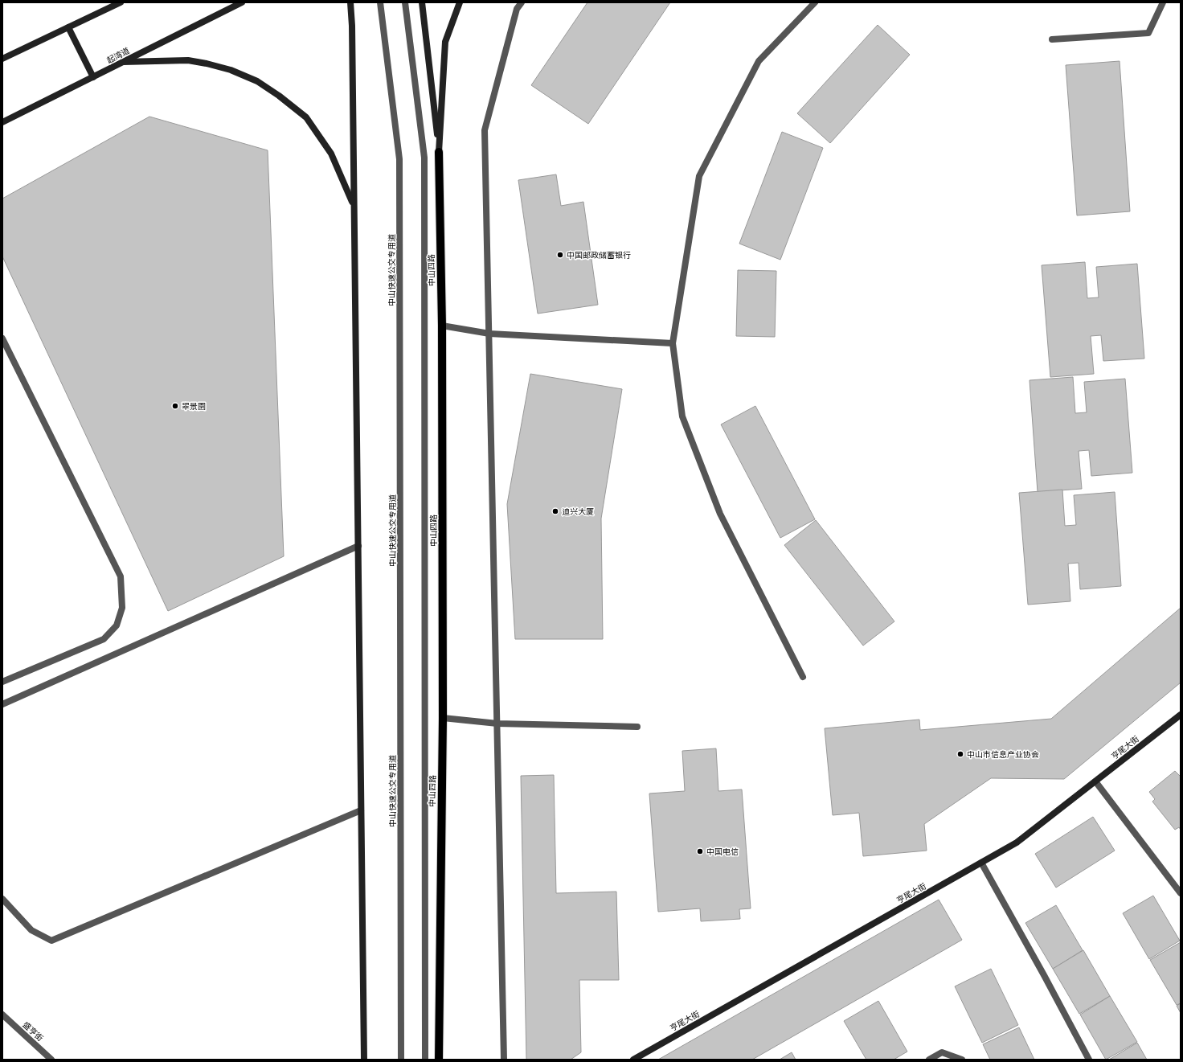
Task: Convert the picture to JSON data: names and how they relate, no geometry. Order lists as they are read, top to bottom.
{
  "streets": {
    "main road": ["起湾道", "中山四路", "亨尾大街"],
    "street": ["中山快速公交专用道", "盛亨街"]
  },
  "places": [
    "中国邮政储蓄银行",
    "翠景園",
    "迪兴大厦",
    "中山市信息产业协会",
    "中国电信"
  ]
}
